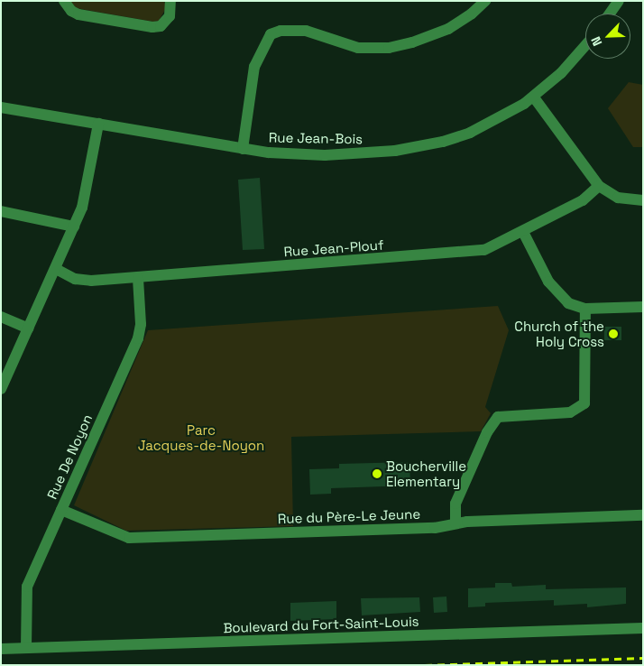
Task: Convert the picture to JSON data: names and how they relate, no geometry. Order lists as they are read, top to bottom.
{
  "streets": {
    "street": [
      "Rue Jean-Bois",
      "Rue Jean-Plouf",
      "Rue De Noyon",
      "Rue du Père-Le Jeune",
      "Boulevard du Fort-Saint-Louis"
    ]
  },
  "crossings": [
    ["Rue Jean-Plouf", "Rue De Noyon"],
    ["Rue De Noyon", "Rue du Père-Le Jeune"],
    ["Rue De Noyon", "Boulevard du Fort-Saint-Louis"]
  ],
  "parks": ["Parc Jacques-de-Noyon"],
  "places": ["Church of the Holy Cross", "Boucherville Elementary"],
  "north": "bottom left"
}
